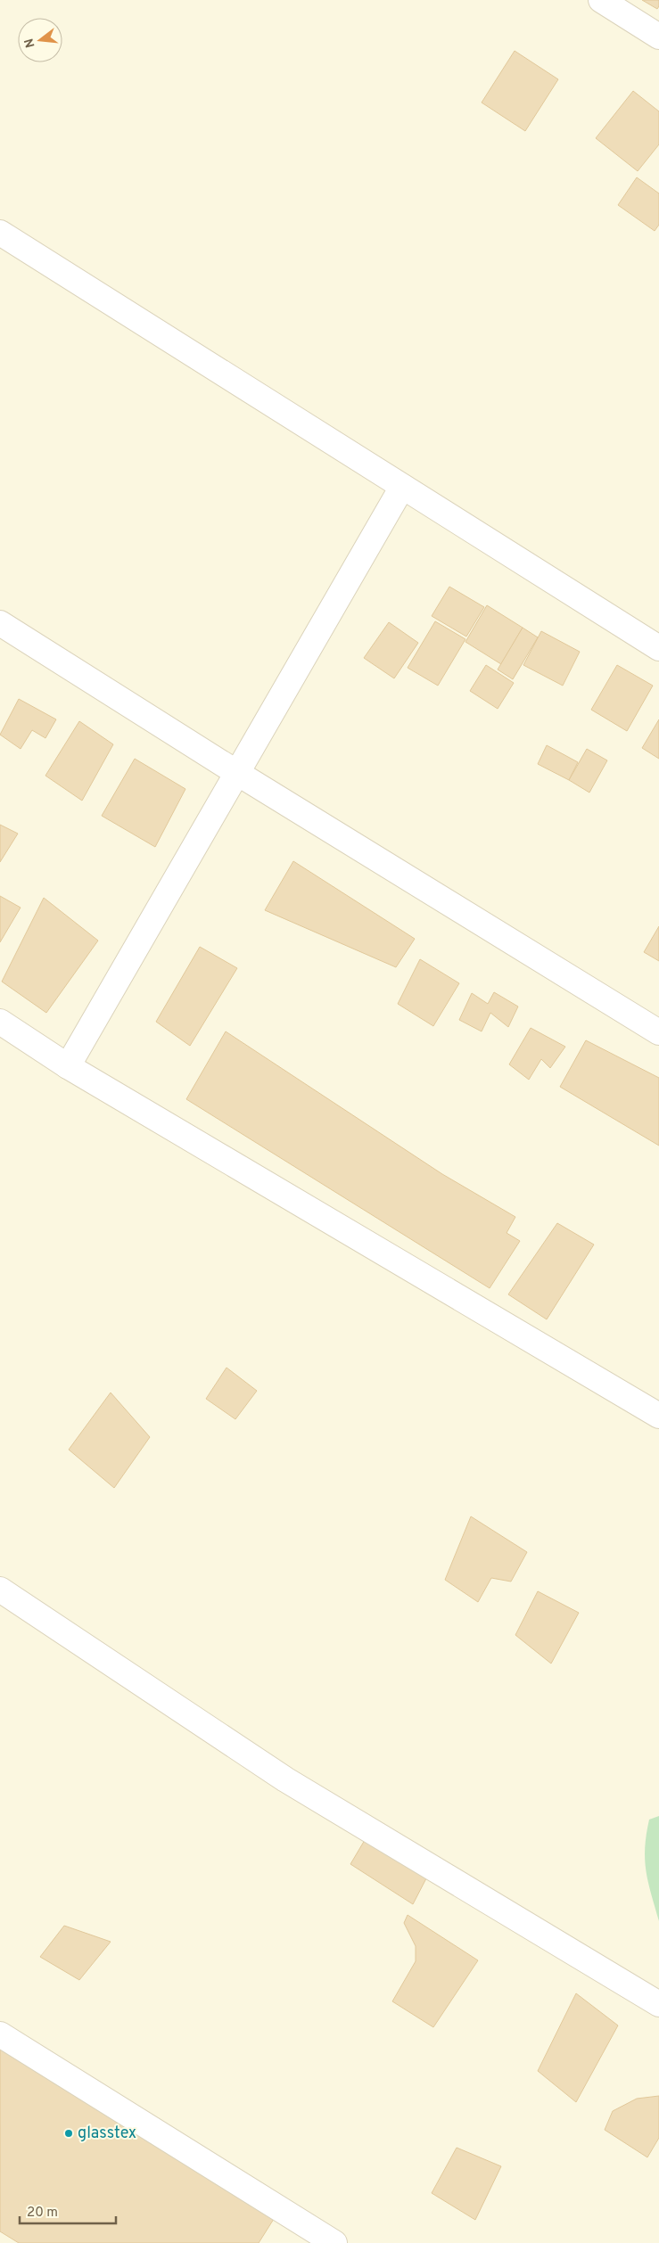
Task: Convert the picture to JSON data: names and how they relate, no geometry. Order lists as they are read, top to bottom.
{
  "places": ["glasstex"],
  "scale_bar": "20 m",
  "north": "left"
}
